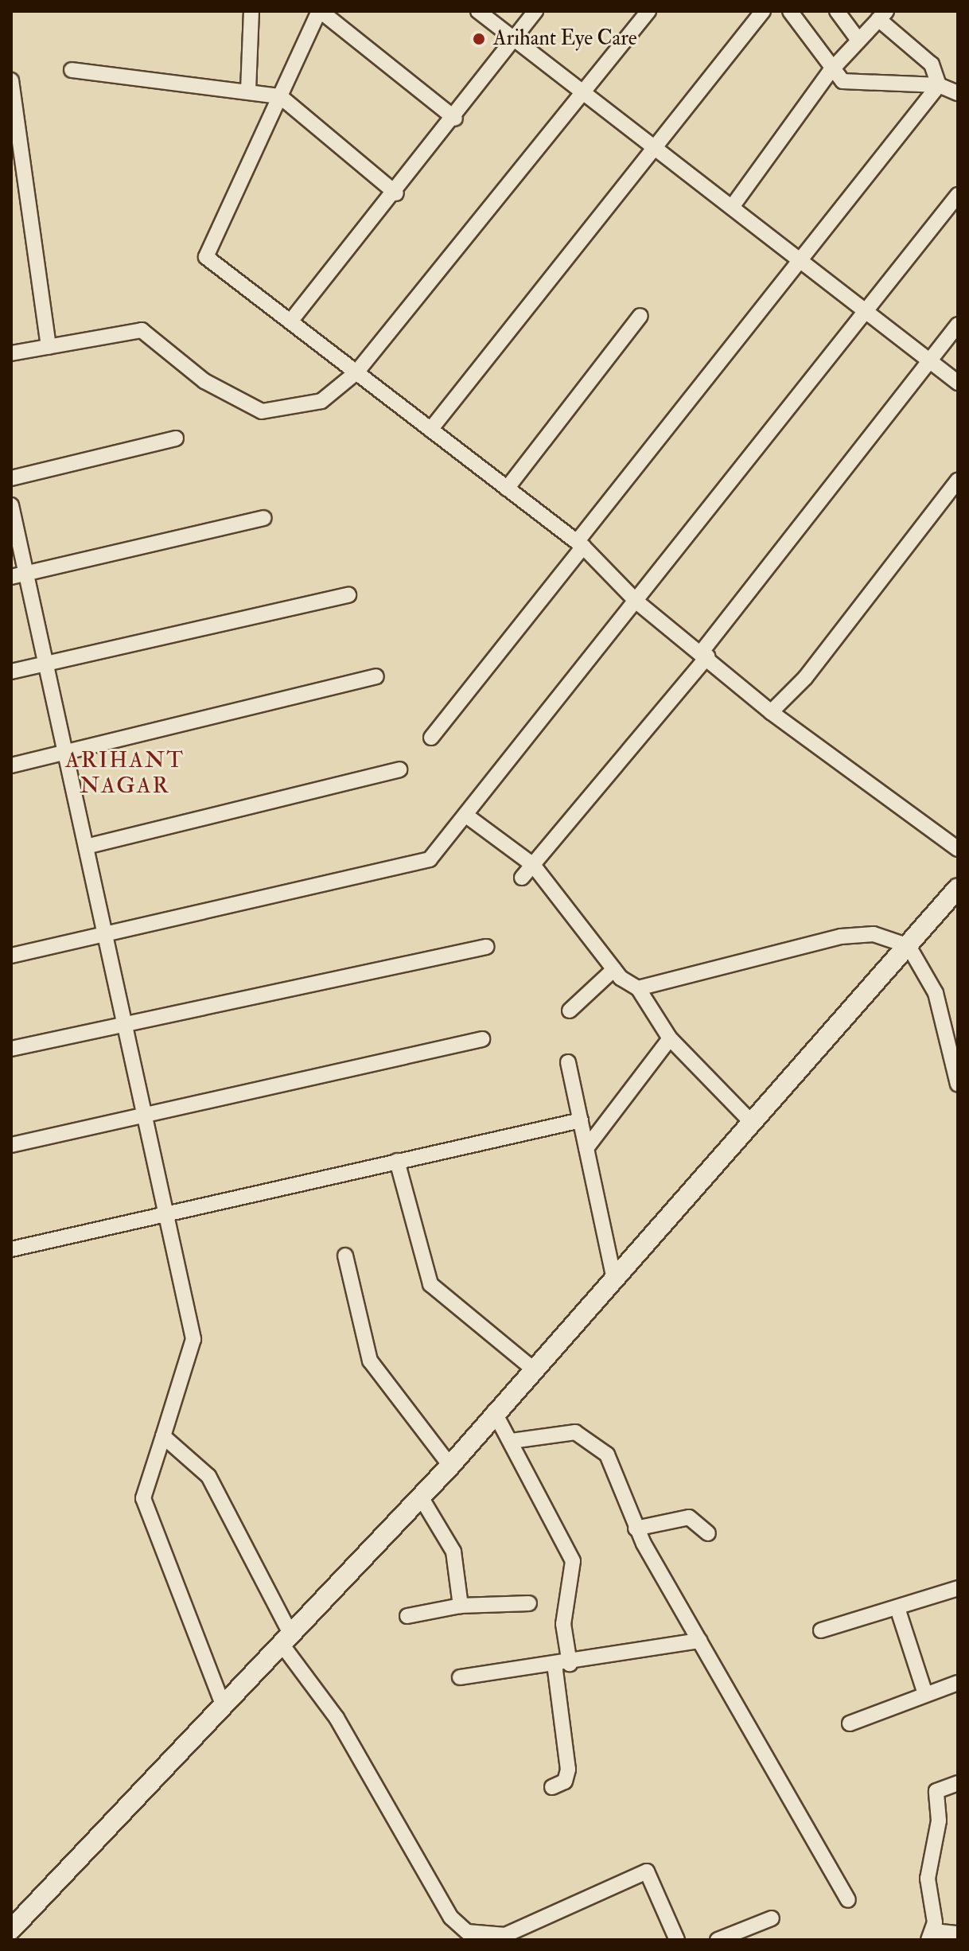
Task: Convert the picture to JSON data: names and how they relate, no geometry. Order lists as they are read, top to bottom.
{
  "districts": ["ARIHANT NAGAR"],
  "places": ["Arihant Eye Care"]
}
